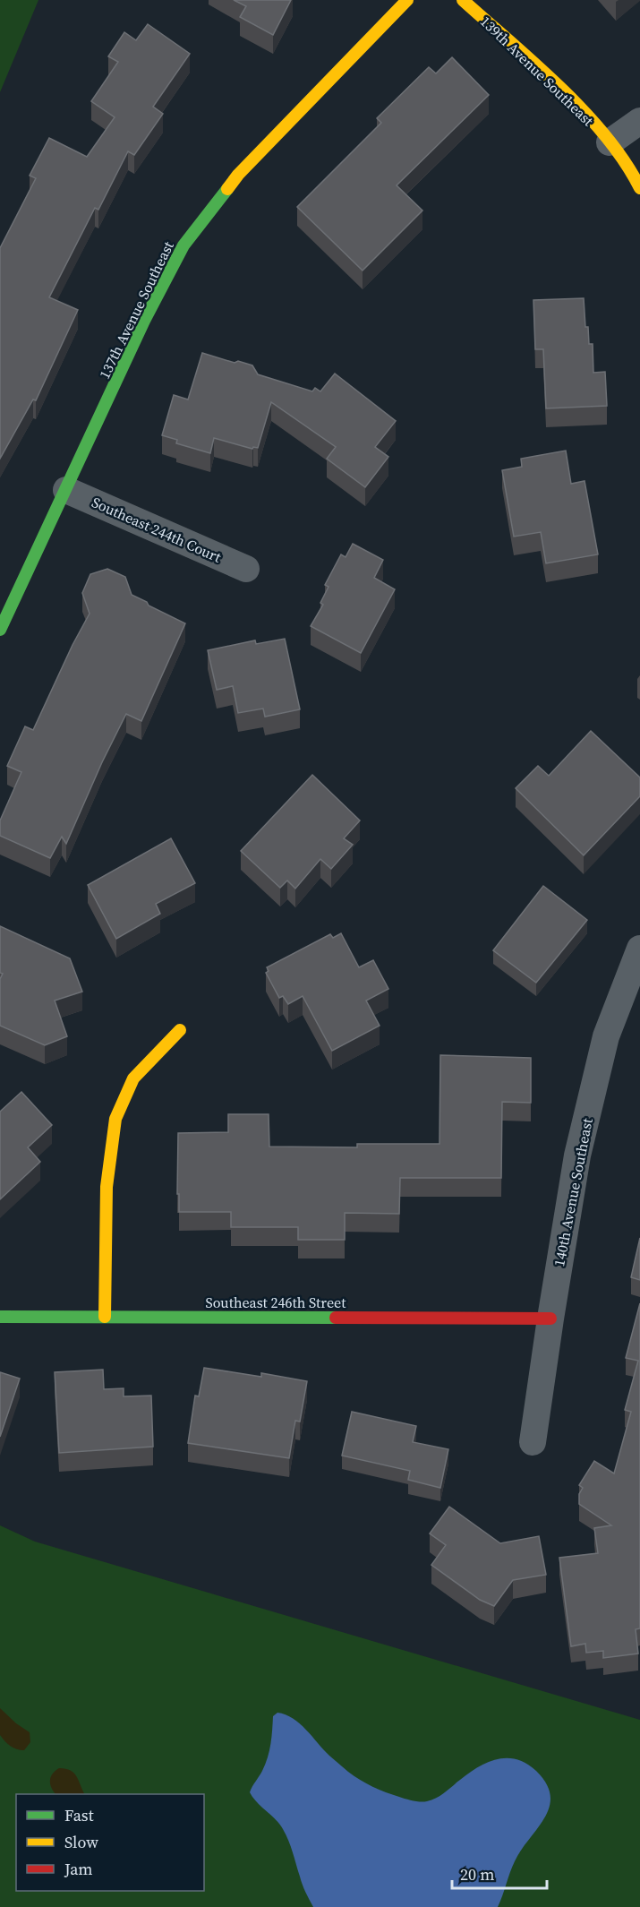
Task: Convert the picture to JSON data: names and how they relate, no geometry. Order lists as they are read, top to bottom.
{
  "streets": {
    "street": [
      "139th Avenue Southeast",
      "137th Avenue Southeast",
      "Southeast 244th Court",
      "140th Avenue Southeast",
      "Southeast 246th Street"
    ]
  },
  "crossings": [
    ["137th Avenue Southeast", "Southeast 244th Court"],
    ["140th Avenue Southeast", "Southeast 246th Street"]
  ],
  "legend": ["Fast", "Slow", "Jam"],
  "scale_bar": "20 m"
}
